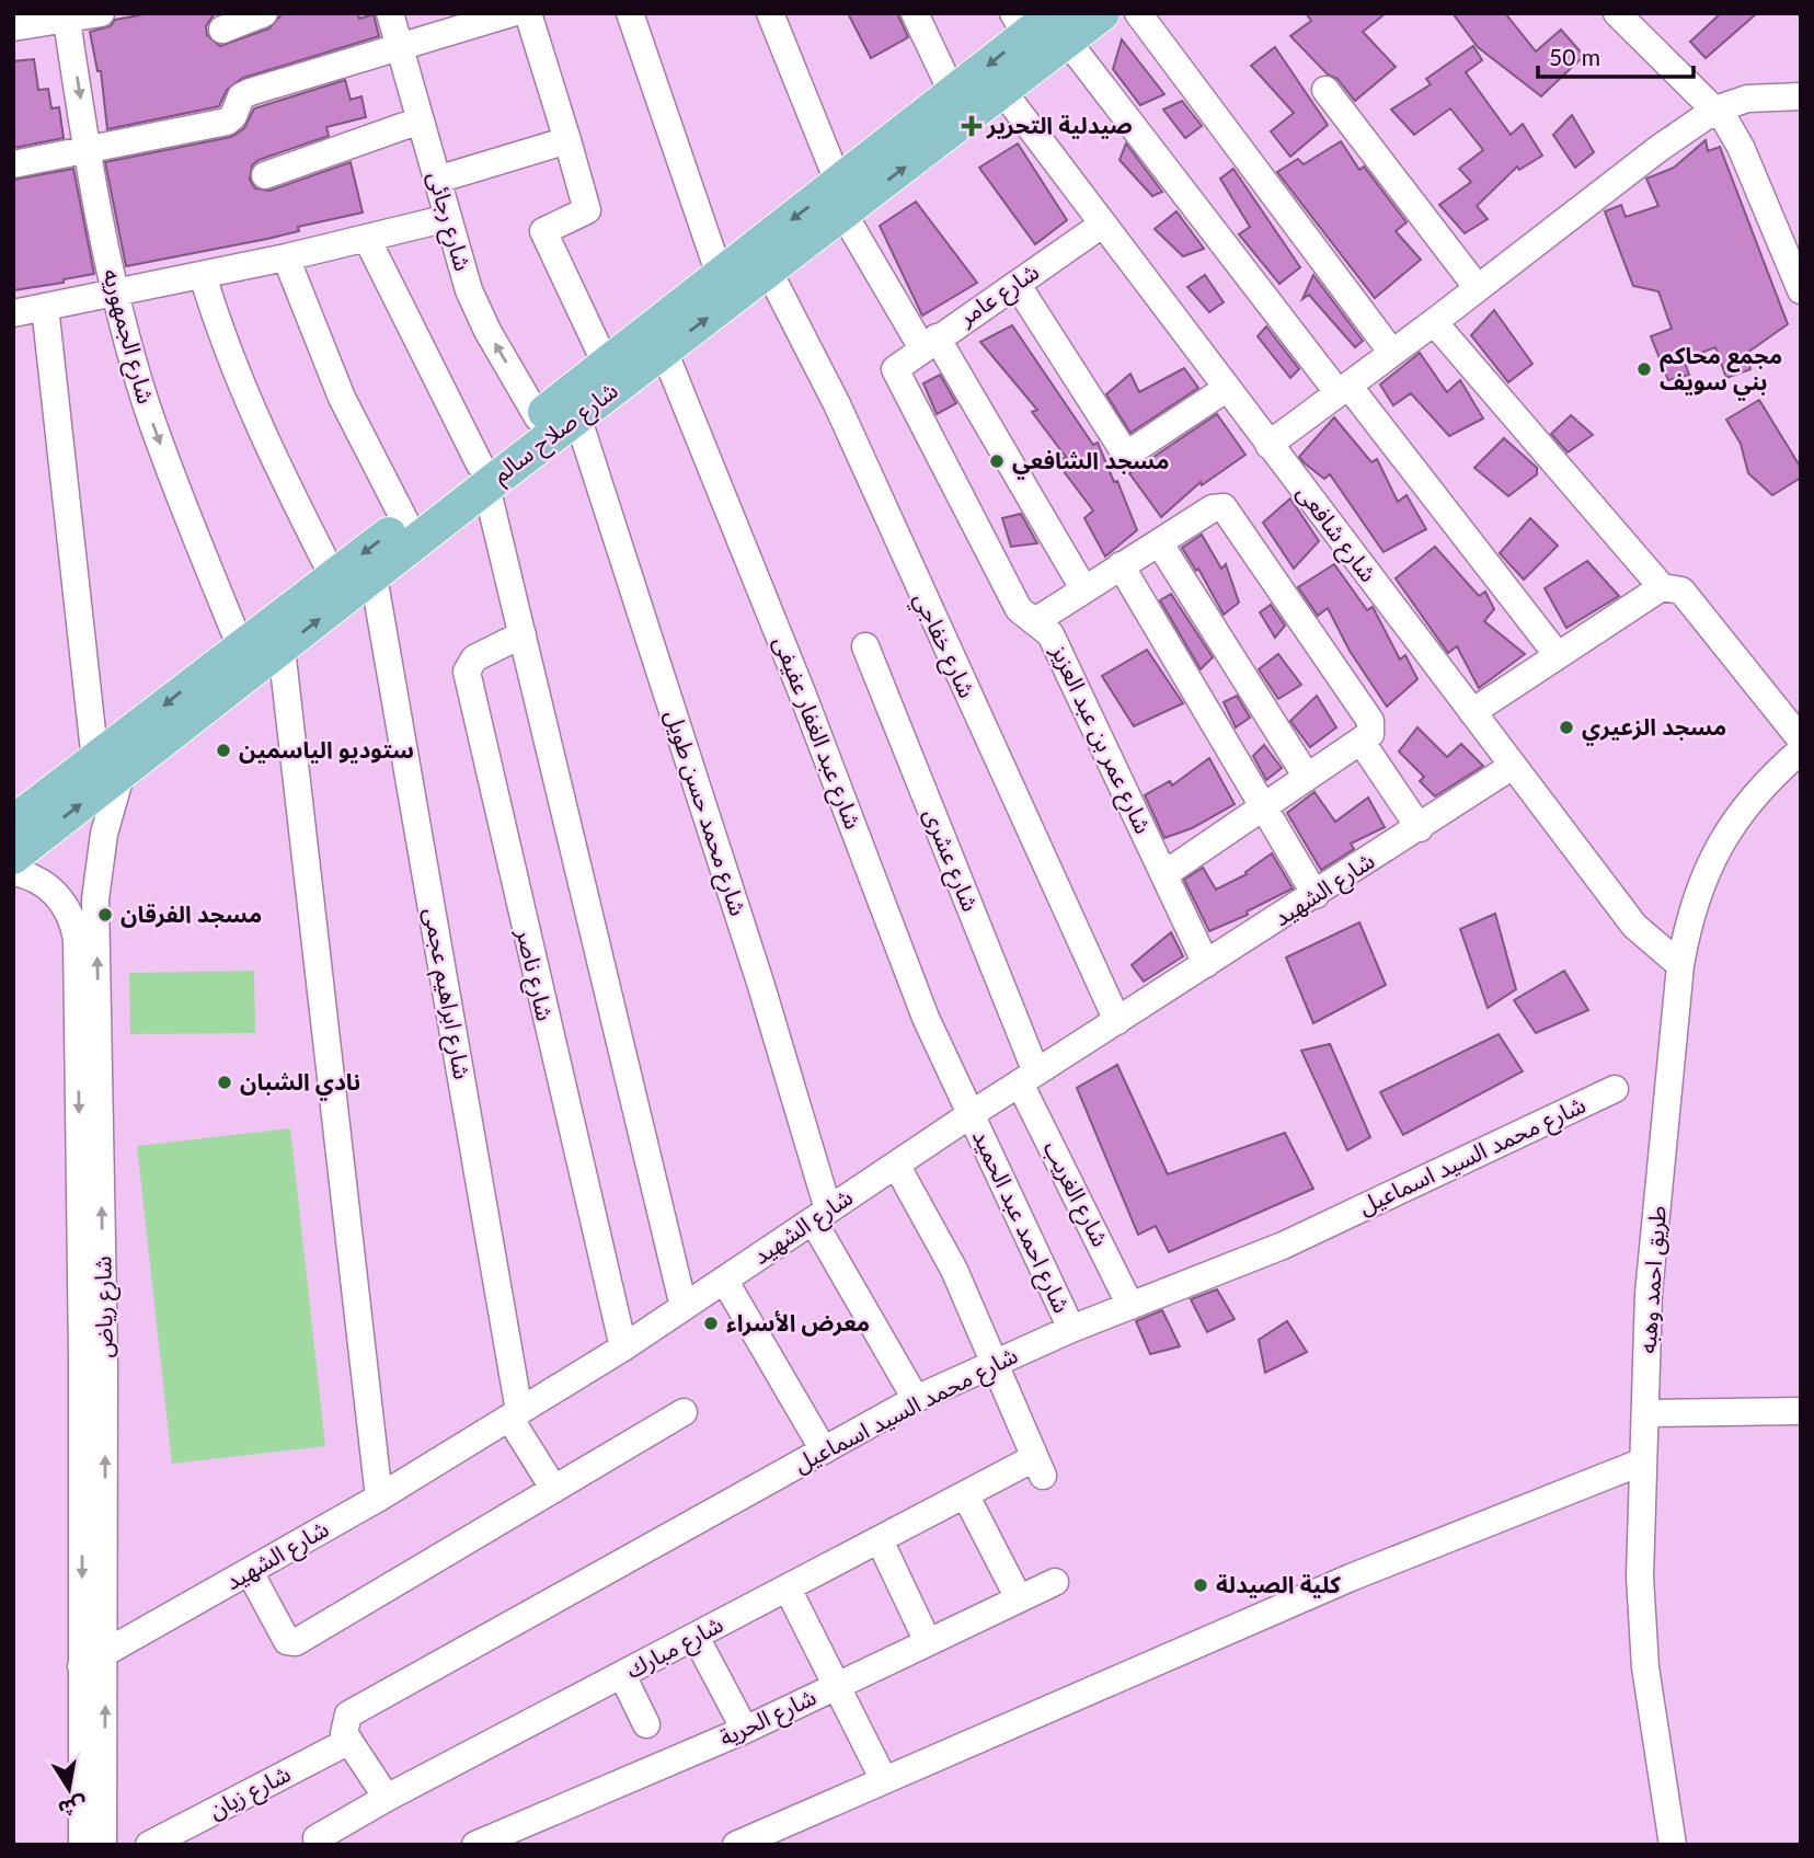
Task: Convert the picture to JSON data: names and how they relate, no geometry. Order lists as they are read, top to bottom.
{
  "streets": {
    "main road": ["شارع صلاح سالم"],
    "street": [
      "شارع رجائى",
      "شارع عامر",
      "شارع الجمهوريه",
      "شارع شافعى",
      "شارع خفاجي",
      "شارع عبد الغفار عفيفى",
      "شارع عمر بن عبد العزيز",
      "شارع محمد حسن طويل",
      "شارع عشرى",
      "شارع الشهيد",
      "شارع ناصر",
      "شارع ابراهيم عجمى",
      "شارع محمد السيد اسماعيل",
      "شارع الغريب",
      "شارع احمد عبد الحميد",
      "طريق احمد وهبه",
      "شارع رياض",
      "شارع مبارك",
      "شارع الحرية",
      "شارع زيان"
    ]
  },
  "crossings": [
    ["شارع رجائى", "شارع صلاح سالم"],
    ["شارع عامر", "شارع شافعى"],
    ["شارع عامر", "شارع عمر بن عبد العزيز"],
    ["شارع الجمهوريه", "شارع صلاح سالم"],
    ["شارع صلاح سالم", "شارع شافعى"],
    ["شارع صلاح سالم", "شارع خفاجي"],
    ["شارع صلاح سالم", "شارع عبد الغفار عفيفى"],
    ["شارع صلاح سالم", "شارع محمد حسن طويل"],
    ["شارع صلاح سالم", "شارع ابراهيم عجمى"],
    ["شارع صلاح سالم", "شارع رياض"],
    ["شارع شافعى", "شارع الشهيد"],
    ["شارع شافعى", "طريق احمد وهبه"],
    ["شارع خفاجي", "شارع الشهيد"],
    ["شارع عبد الغفار عفيفى", "شارع الشهيد"],
    ["شارع عبد الغفار عفيفى", "شارع احمد عبد الحميد"],
    ["شارع عمر بن عبد العزيز", "شارع الشهيد"],
    ["شارع محمد حسن طويل", "شارع الشهيد"],
    ["شارع محمد حسن طويل", "شارع محمد السيد اسماعيل"],
    ["شارع عشرى", "شارع الشهيد"],
    ["شارع عشرى", "شارع الغريب"],
    ["شارع الشهيد", "شارع ناصر"],
    ["شارع الشهيد", "شارع ابراهيم عجمى"],
    ["شارع الشهيد", "شارع الغريب"],
    ["شارع الشهيد", "شارع احمد عبد الحميد"],
    ["شارع الشهيد", "شارع رياض"],
    ["شارع محمد السيد اسماعيل", "شارع الغريب"],
    ["شارع محمد السيد اسماعيل", "شارع احمد عبد الحميد"],
    ["شارع محمد السيد اسماعيل", "شارع مبارك"],
    ["شارع محمد السيد اسماعيل", "شارع زيان"]
  ],
  "places": {
    "health": ["صيدلية التحرير"],
    "other": [
      "مجمع محاكم بني سويف",
      "مسجد الشافعي",
      "مسجد الزعيري",
      "ستوديو الياسمين",
      "مسجد الفرقان",
      "نادي الشبان",
      "معرض الأسراء",
      "كلية الصيدلة"
    ]
  },
  "scale_bar": "50 m",
  "north": "bottom"
}
